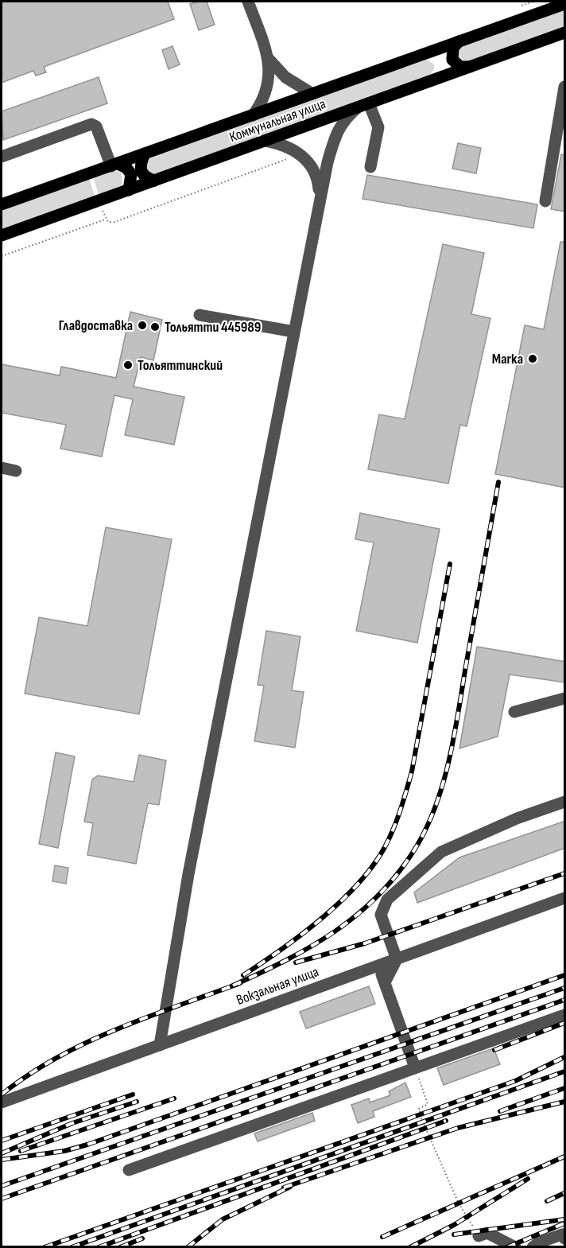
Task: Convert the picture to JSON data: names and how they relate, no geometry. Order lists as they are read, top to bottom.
{
  "streets": {
    "main road": ["Коммунальная улица"],
    "street": ["Вокзальная улица"]
  },
  "places": [
    "Главдоставка",
    "Тольятти 445989",
    "Marka",
    "Тольяттинский"
  ]
}
